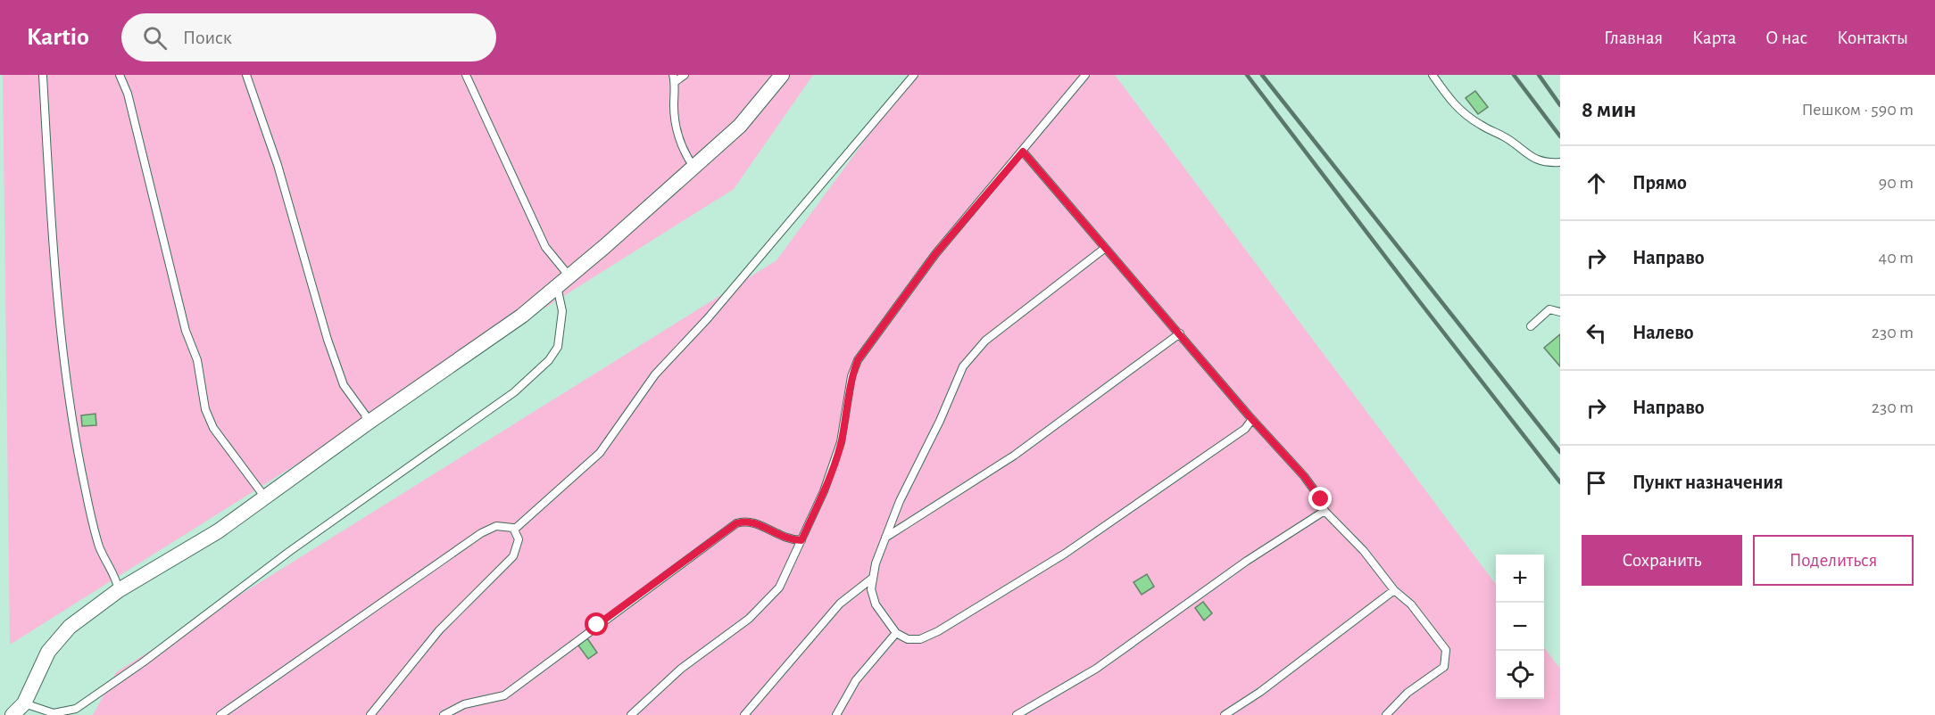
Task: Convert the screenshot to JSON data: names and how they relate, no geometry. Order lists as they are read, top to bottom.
{
  "page": {
    "header": "Kartio",
    "search": "Поиск",
    "nav": [
      "Главная",
      "Карта",
      "О нас",
      "Контакты"
    ],
    "heading": ["8 мин", "Пешком · 590 m"],
    "list": [
      ["Прямо", "90 m"],
      ["Направо", "40 m"],
      ["Налево", "230 m"],
      ["Направо", "230 m"],
      "Пункт назначения"
    ],
    "buttons": ["Сохранить", "Поделиться"],
    "map_buttons": ["+", "−"]
  }
}
